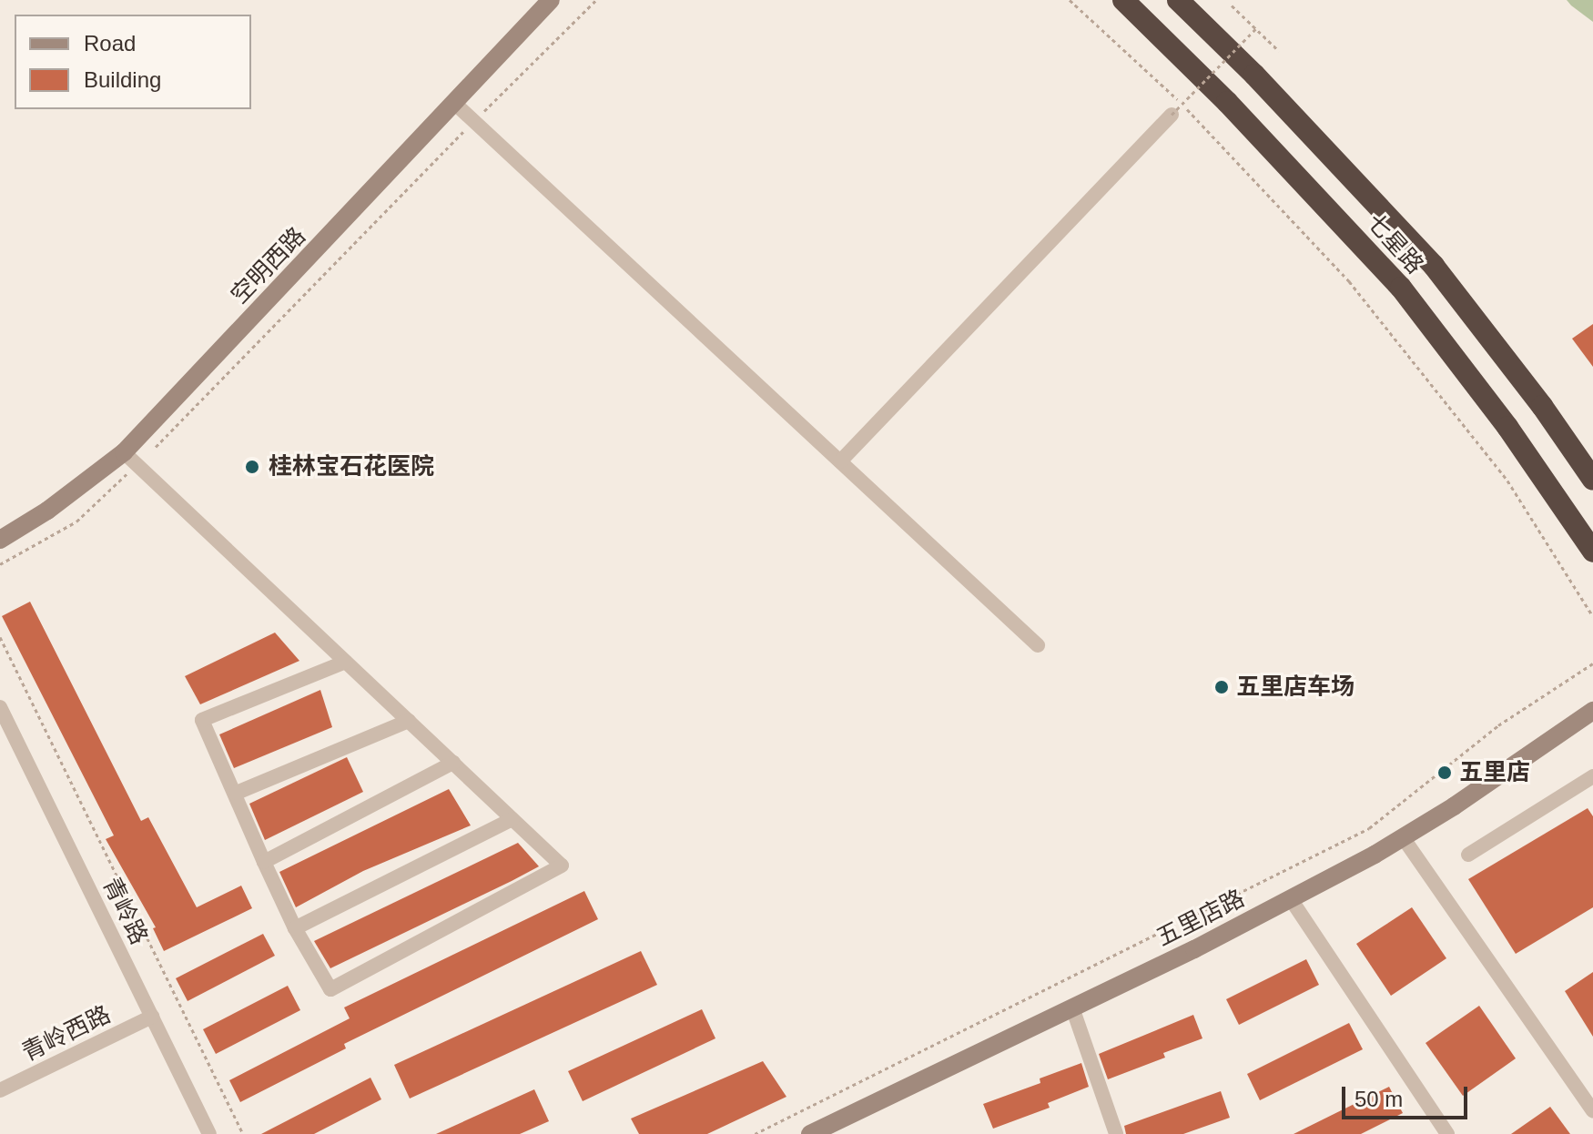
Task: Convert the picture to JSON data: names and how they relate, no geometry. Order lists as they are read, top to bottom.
{
  "streets": {
    "highway": ["七星路"],
    "main road": ["空明西路", "五里店路"],
    "street": ["青岭路", "青岭西路"]
  },
  "crossings": [
    ["青岭路", "青岭西路"]
  ],
  "places": ["桂林宝石花医院", "五里店车场", "五里店"],
  "legend": ["Road", "Building"],
  "scale_bar": "50 m"
}
